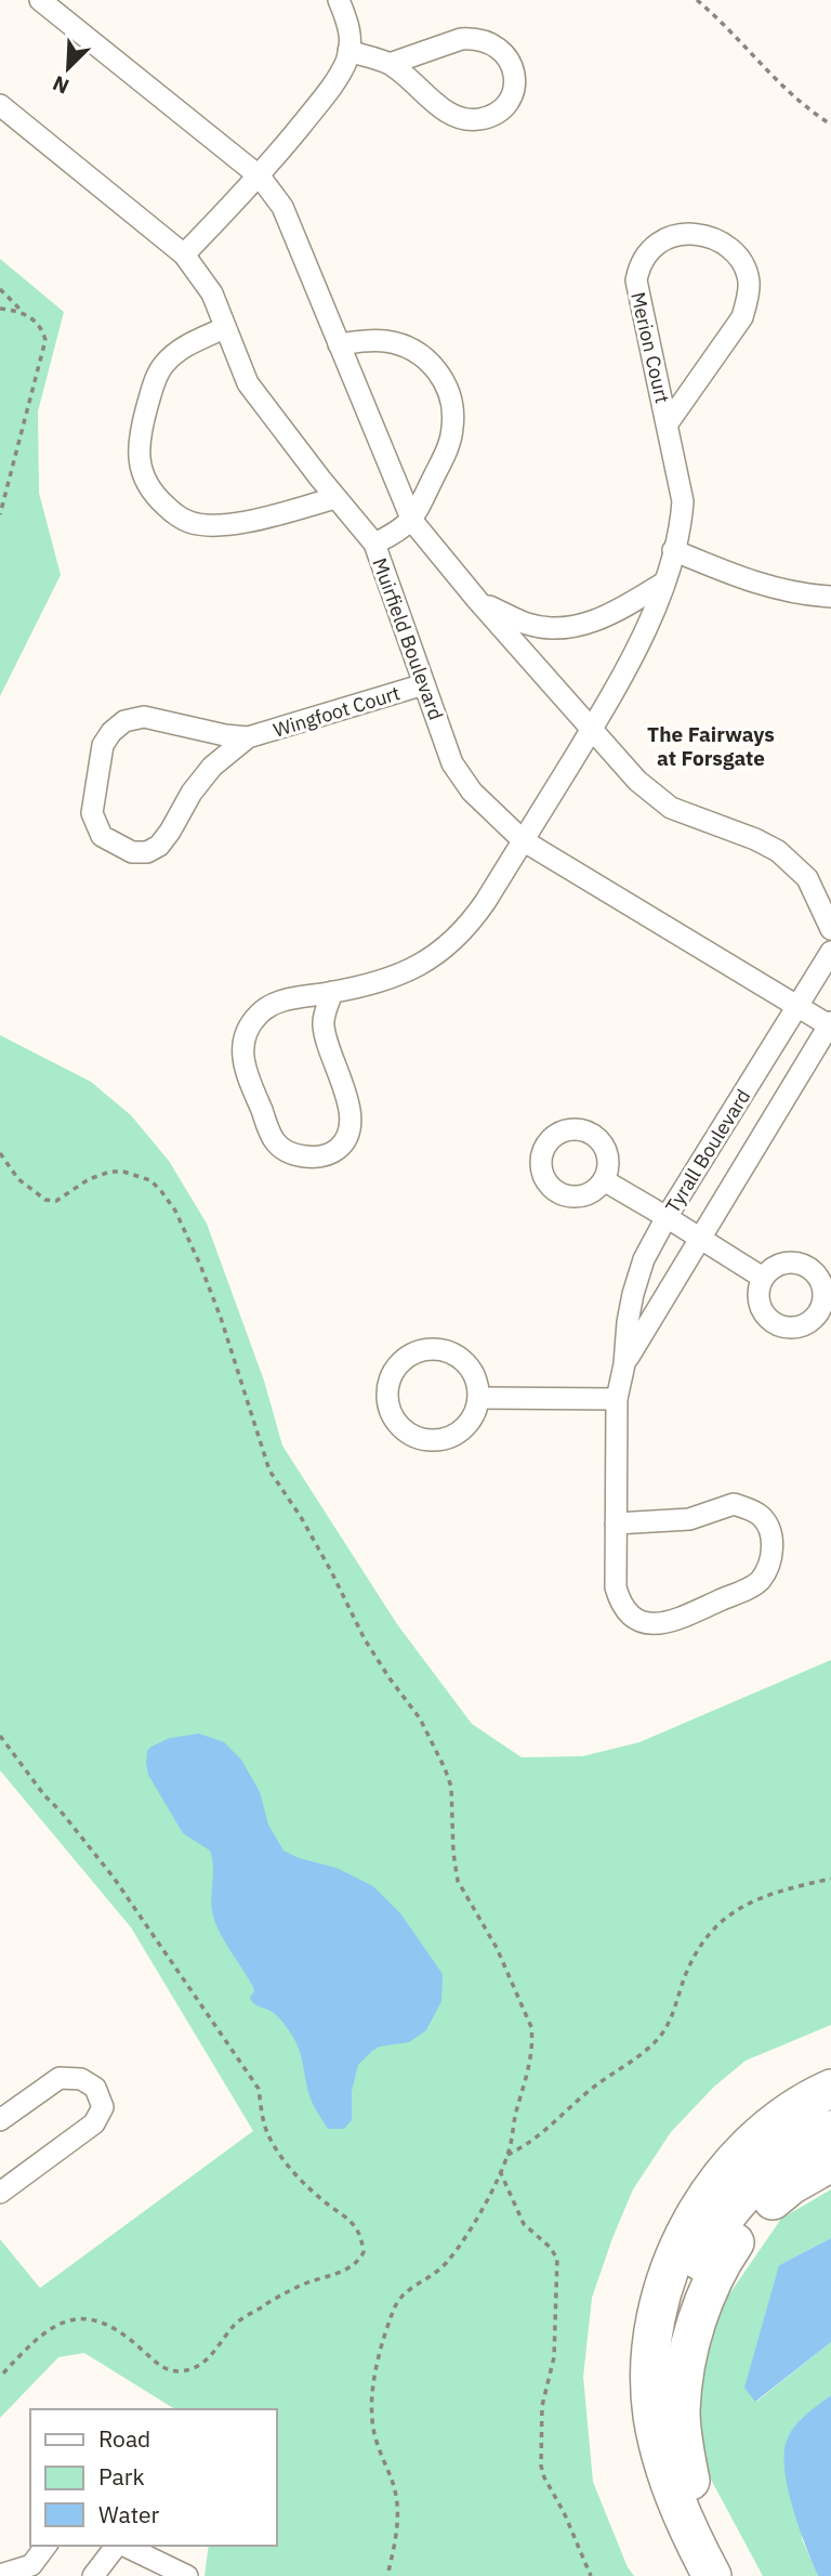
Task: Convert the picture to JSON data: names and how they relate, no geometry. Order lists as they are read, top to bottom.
{
  "streets": {
    "street": [
      "Merion Court",
      "Muirfield Boulevard",
      "Wingfoot Court",
      "Tyrall Boulevard"
    ]
  },
  "crossings": [
    ["Merion Court", "Muirfield Boulevard"],
    ["Muirfield Boulevard", "Wingfoot Court"],
    ["Muirfield Boulevard", "Tyrall Boulevard"]
  ],
  "districts": ["The Fairways at Forsgate"],
  "legend": ["Road", "Park", "Water"],
  "north": "bottom left"
}
